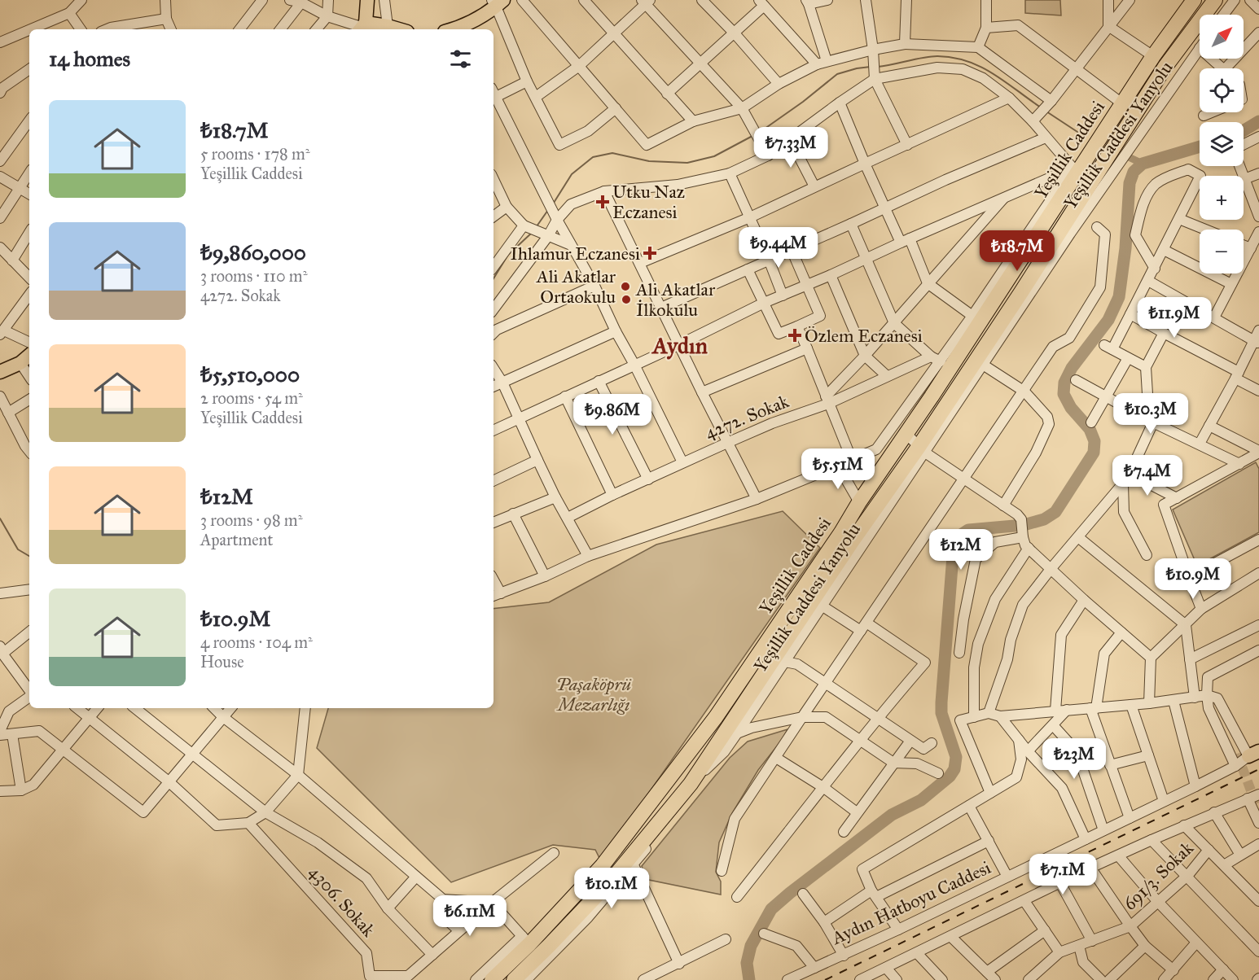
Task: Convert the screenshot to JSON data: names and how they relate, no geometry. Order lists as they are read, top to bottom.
{
  "streets": {
    "highway": ["Yeşillik Caddesi"],
    "street": [
      "Yeşillik Caddesi Yanyolu",
      "4272. Sokak",
      "691/3. Sokak",
      "4306. Sokak",
      "Aydın Hatboyu Caddesi"
    ]
  },
  "crossings": [
    ["Yeşillik Caddesi Yanyolu", "Yeşillik Caddesi"]
  ],
  "districts": ["Aydın"],
  "parks": ["Paşaköprü Mezarlığı"],
  "places": {
    "health": ["Utku Naz Eczanesi", "Ihlamur Eczanesi", "Özlem Eczanesi"],
    "other": ["Ali Akatlar Ortaokulu", "Ali Akatlar İlkokulu"]
  },
  "north": "top right",
  "page": {
    "map_buttons": ["+", "−"],
    "heading": "14 homes",
    "list": [
      {
        "name": "₺18.7M",
        "note": "5 rooms · 178 m² · Yeşillik Caddesi"
      },
      {
        "name": "₺9,860,000",
        "note": "3 rooms · 110 m² · 4272. Sokak"
      },
      {
        "name": "₺5,510,000",
        "note": "2 rooms · 54 m² · Yeşillik Caddesi"
      },
      {
        "name": "₺12M",
        "note": "3 rooms · 98 m² · Apartment"
      },
      {
        "name": "₺10.9M",
        "note": "4 rooms · 104 m² · House"
      }
    ],
    "price": [
      "₺7.33M",
      "₺9.44M",
      "₺18.7M",
      "₺11.9M",
      "₺10.3M",
      "₺9.86M",
      "₺5.51M",
      "₺7.4M",
      "₺12M",
      "₺10.9M",
      "₺23M",
      "₺7.1M",
      "₺10.1M",
      "₺6.11M"
    ]
  }
}
